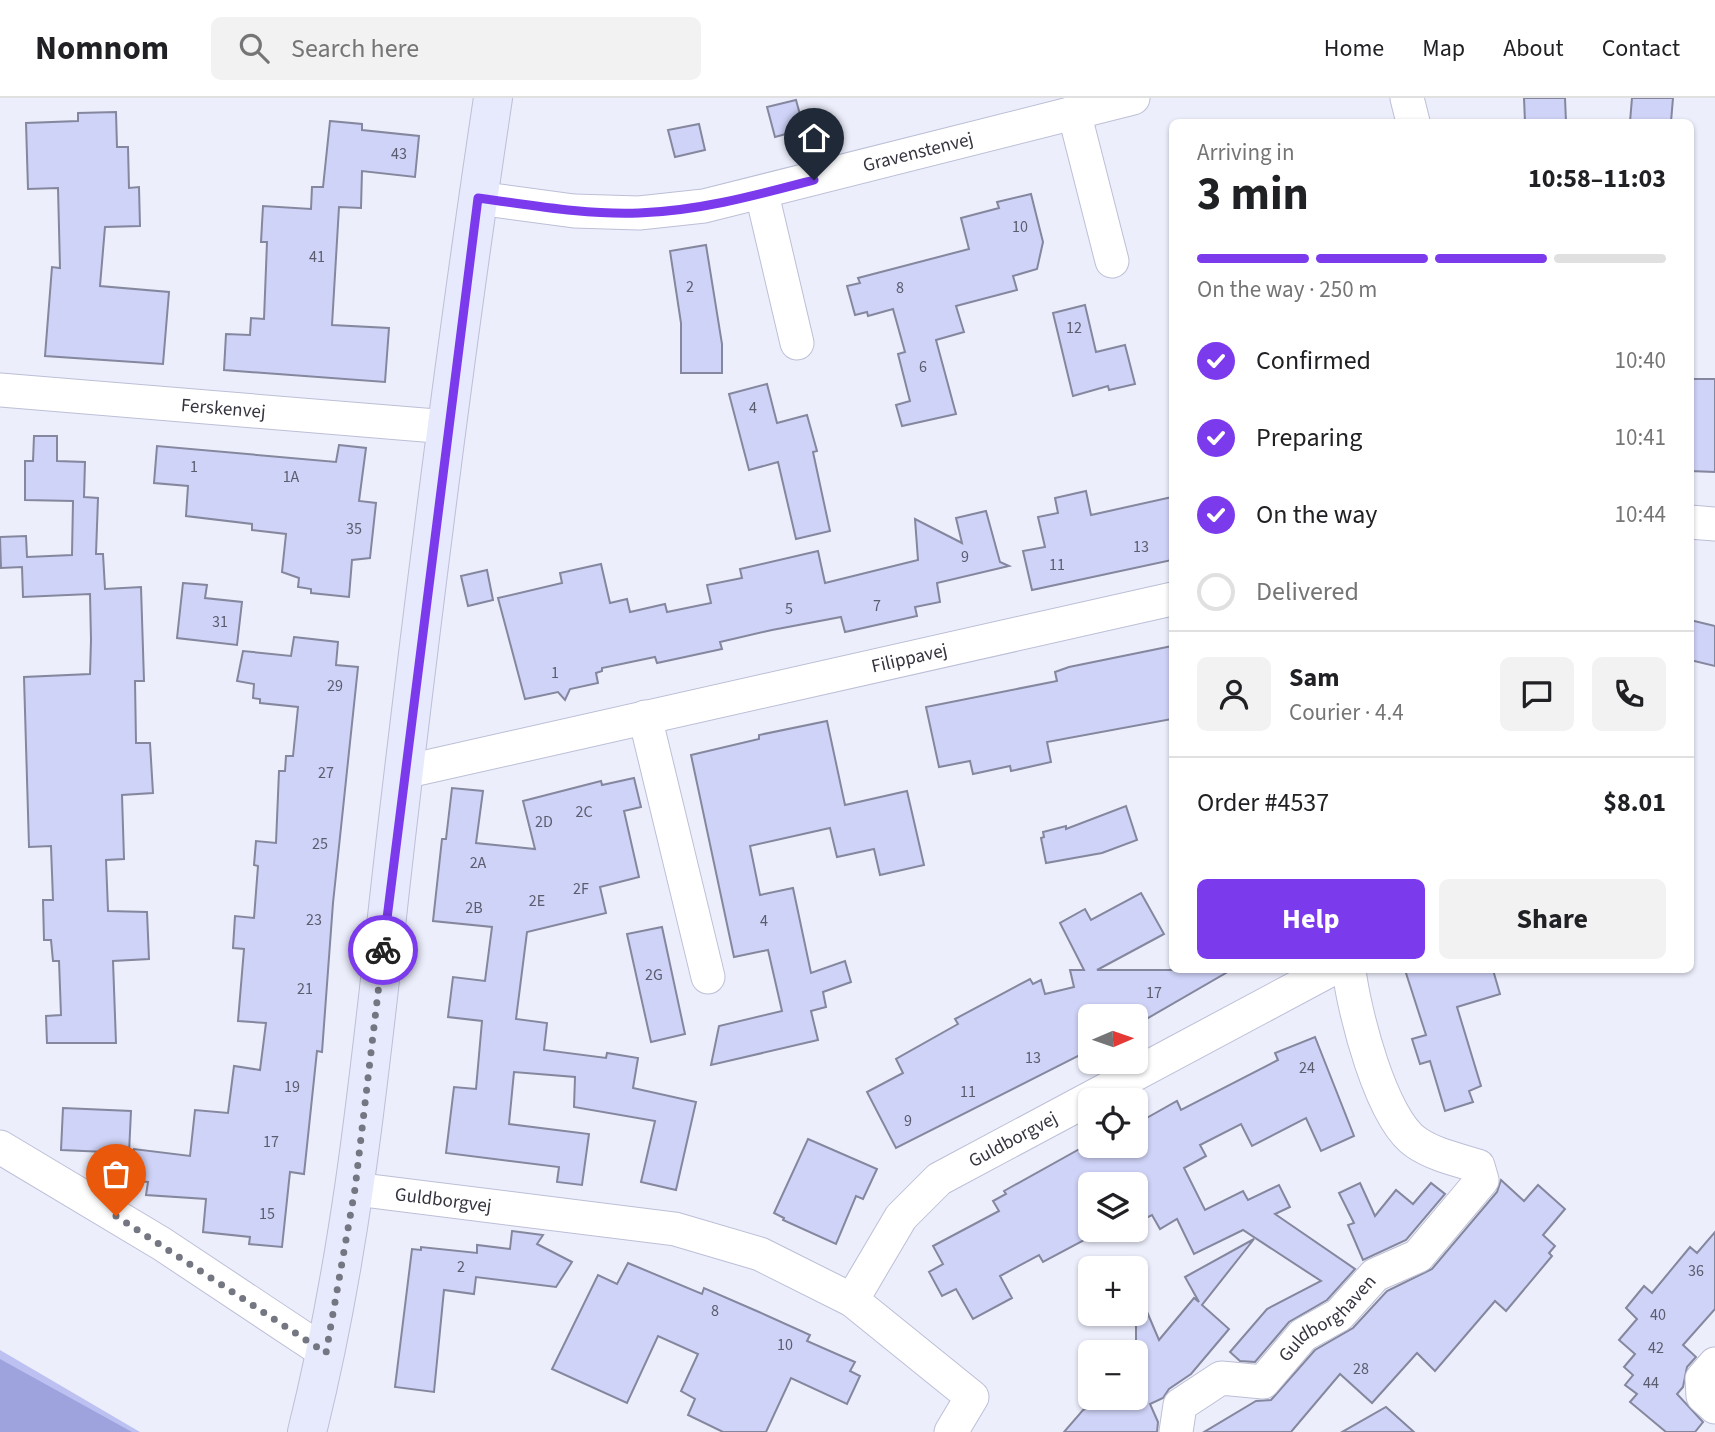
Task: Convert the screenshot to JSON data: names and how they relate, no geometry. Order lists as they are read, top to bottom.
{
  "streets": {
    "street": [
      "Gravenstenvej",
      "Ferskenvej",
      "Filippavej",
      "Guldborgvej",
      "Guldborghaven"
    ]
  },
  "house_numbers": [
    "43",
    "10",
    "41",
    "2",
    "8",
    "12",
    "6",
    "4",
    "1",
    "1A",
    "35",
    "13",
    "9",
    "11",
    "7",
    "5",
    "31",
    "1",
    "29",
    "27",
    "2C",
    "2D",
    "25",
    "2A",
    "2F",
    "2E",
    "2B",
    "23",
    "4",
    "2G",
    "21",
    "17",
    "13",
    "24",
    "19",
    "11",
    "9",
    "17",
    "15",
    "2",
    "36",
    "8",
    "40",
    "10",
    "42",
    "28",
    "44"
  ],
  "north": "right",
  "page": {
    "header": "Nomnom",
    "search": "Search here",
    "nav": [
      "Home",
      "Map",
      "About",
      "Contact"
    ],
    "heading": ["3 min", "Arriving in", "10:58–11:03"],
    "panel": [
      "Sam",
      "Courier · 4.4",
      "Order #4537",
      "$8.01"
    ],
    "bar": "On the way · 250 m",
    "list": [
      ["Confirmed", "10:40"],
      ["Preparing", "10:41"],
      ["On the way", "10:44"],
      "Delivered"
    ],
    "buttons": ["Help", "Share"],
    "map_buttons": ["+", "−"]
  }
}
